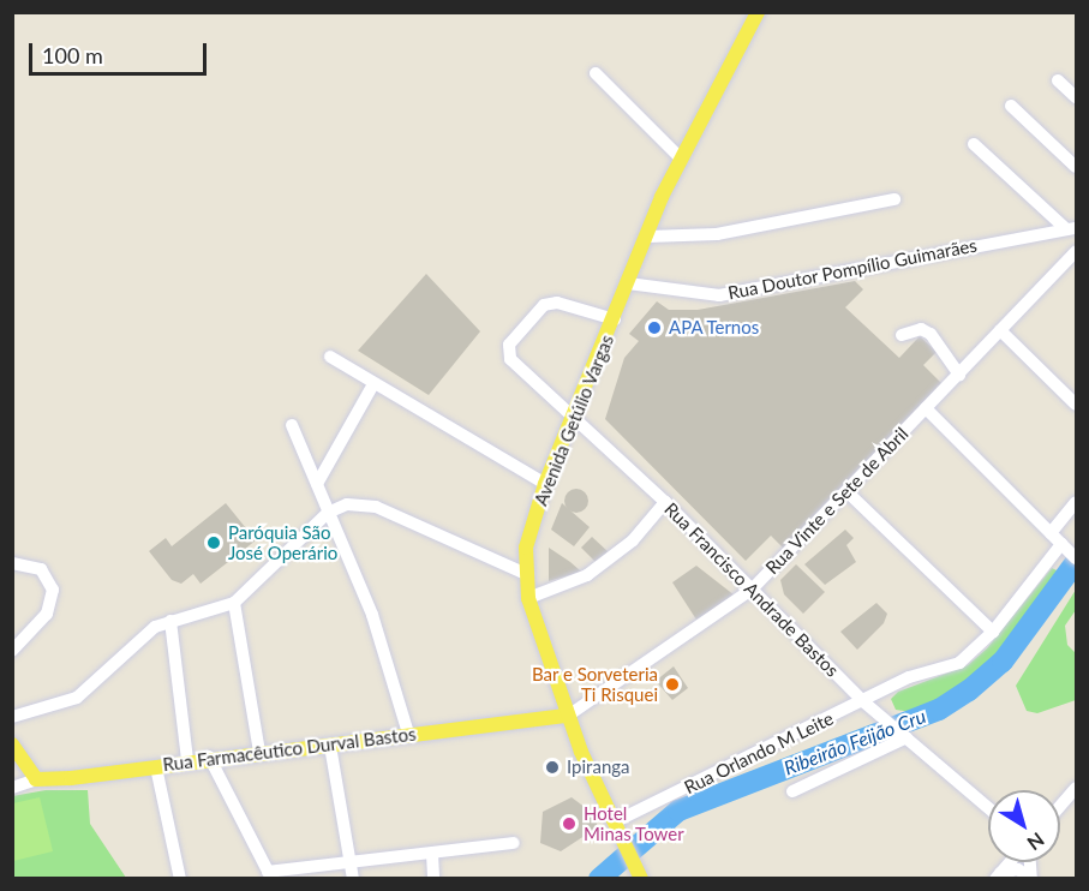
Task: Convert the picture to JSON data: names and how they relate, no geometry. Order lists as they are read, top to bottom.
{
  "streets": {
    "main road": ["Avenida Getúlio Vargas", "Rua Farmacêutico Durval Bastos"],
    "street": [
      "Rua Doutor Pompílio Guimarães",
      "Rua Vinte e Sete de Abril",
      "Rua Francisco Andrade Bastos",
      "Rua Orlando M Leite"
    ]
  },
  "crossings": [
    ["Rua Doutor Pompílio Guimarães", "Avenida Getúlio Vargas"],
    ["Avenida Getúlio Vargas", "Rua Vinte e Sete de Abril"],
    ["Avenida Getúlio Vargas", "Rua Francisco Andrade Bastos"],
    ["Avenida Getúlio Vargas", "Rua Farmacêutico Durval Bastos"],
    ["Avenida Getúlio Vargas", "Rua Orlando M Leite"],
    ["Rua Vinte e Sete de Abril", "Rua Francisco Andrade Bastos"],
    ["Rua Vinte e Sete de Abril", "Rua Farmacêutico Durval Bastos"],
    ["Rua Francisco Andrade Bastos", "Rua Orlando M Leite"]
  ],
  "water": ["Ribeirão Feijão Cru"],
  "places": [
    "APA Ternos",
    "Paróquia São José Operário",
    "Bar e Sorveteria Ti Risquei",
    "Ipiranga",
    "Hotel Minas Tower"
  ],
  "scale_bar": "100 m",
  "north": "bottom right"
}
